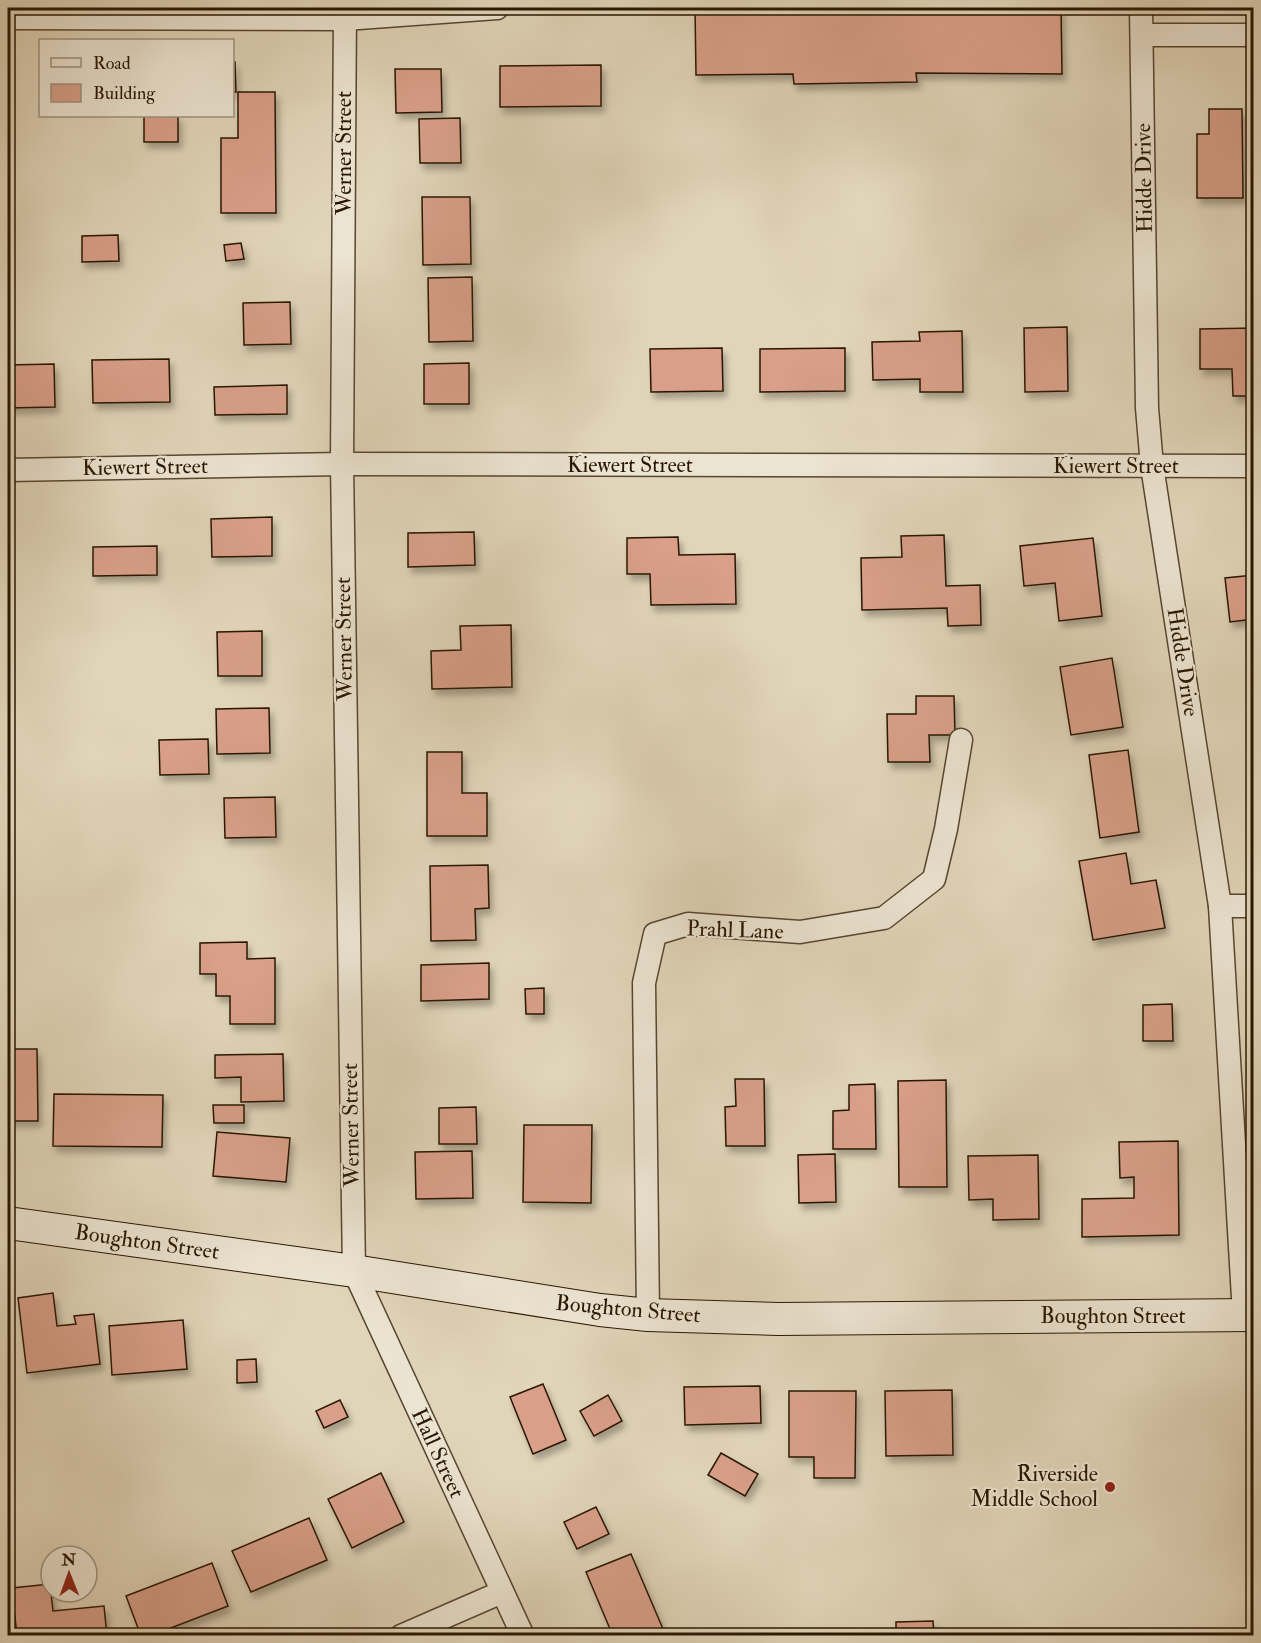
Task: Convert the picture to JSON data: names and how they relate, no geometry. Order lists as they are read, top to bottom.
{
  "streets": {
    "street": [
      "Werner Street",
      "Hidde Drive",
      "Kiewert Street",
      "Prahl Lane",
      "Boughton Street",
      "Hall Street"
    ]
  },
  "crossings": [
    ["Werner Street", "Kiewert Street"],
    ["Werner Street", "Boughton Street"],
    ["Werner Street", "Hall Street"],
    ["Hidde Drive", "Kiewert Street"],
    ["Hidde Drive", "Boughton Street"],
    ["Prahl Lane", "Boughton Street"],
    ["Boughton Street", "Hall Street"]
  ],
  "places": ["Riverside Middle School"],
  "legend": ["Road", "Building"],
  "north": "top"
}
